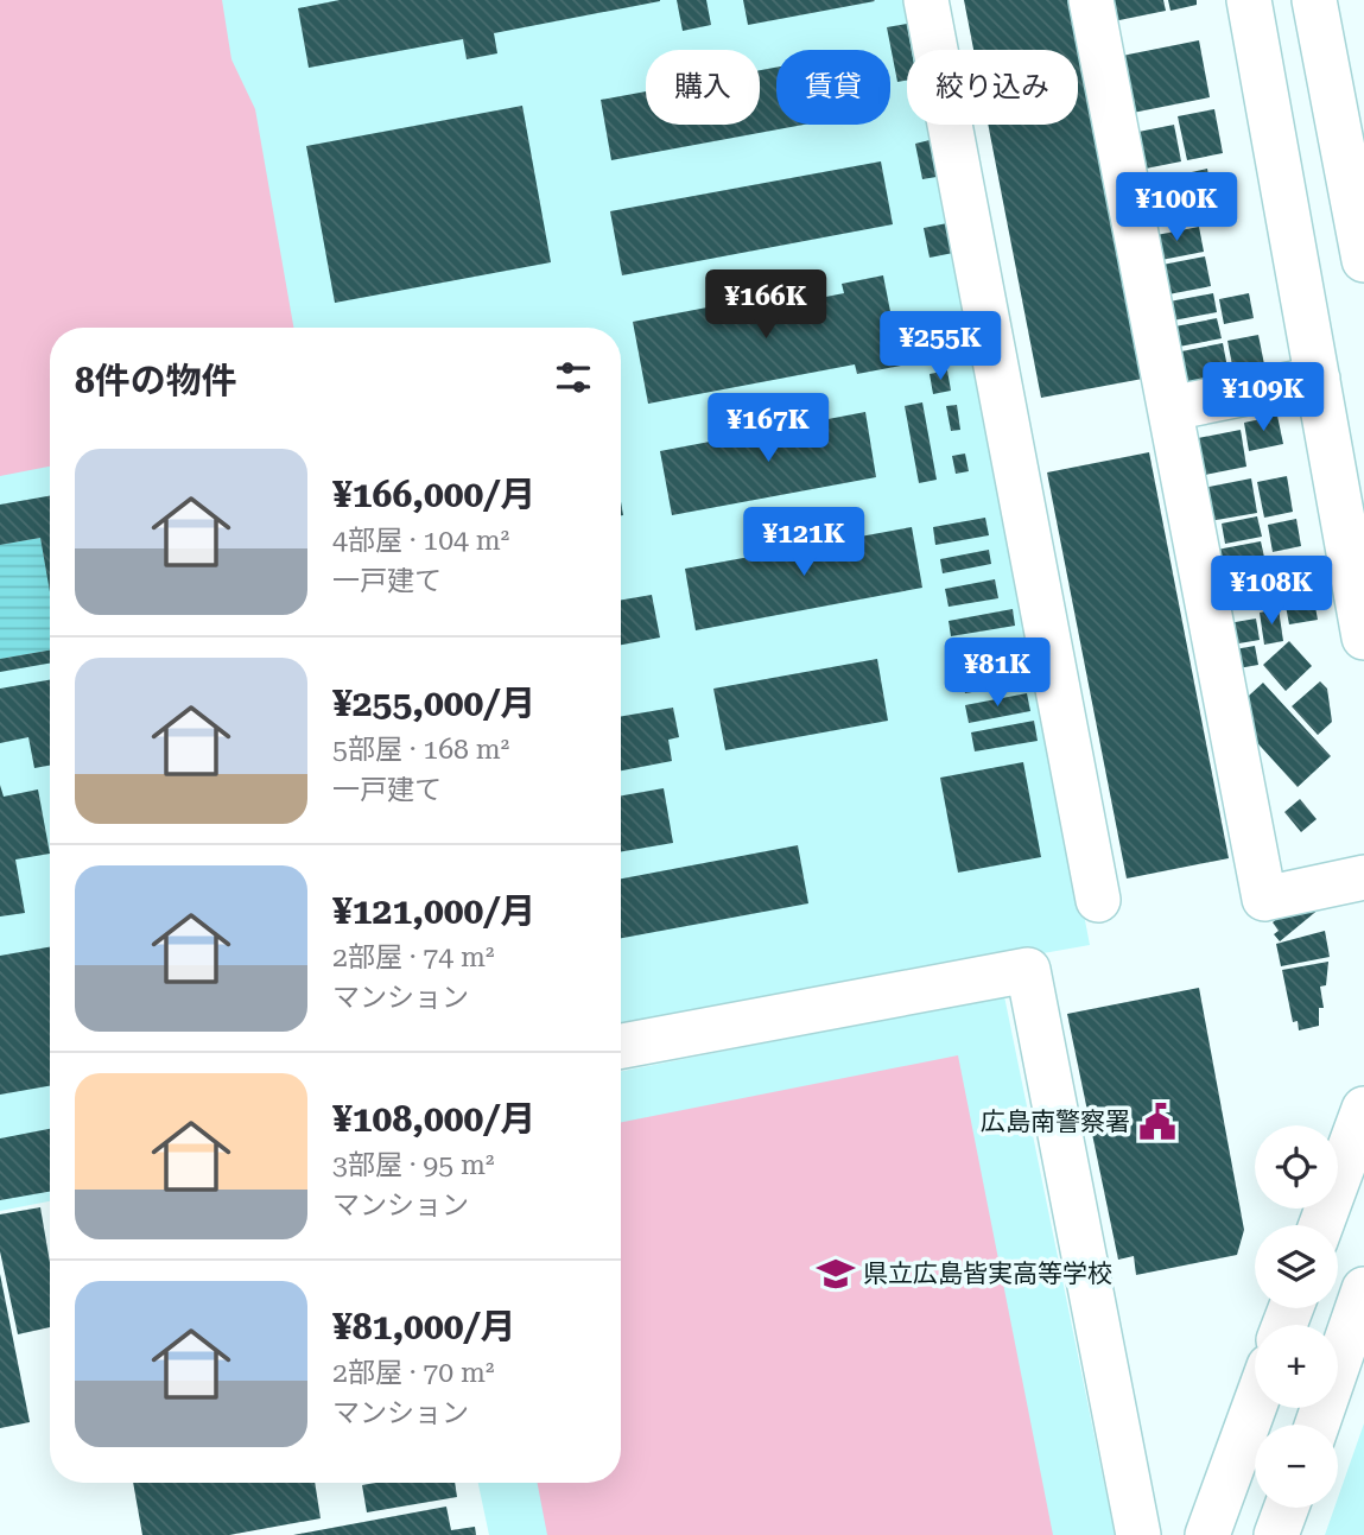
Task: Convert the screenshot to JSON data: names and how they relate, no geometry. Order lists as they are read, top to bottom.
{
  "places": {
    "public building": ["広島南警察署"],
    "school or university": ["県立広島皆実高等学校"]
  },
  "page": {
    "chip": ["購入", "賃貸", "絞り込み"],
    "price": [
      "¥100K",
      "¥166K",
      "¥255K",
      "¥109K",
      "¥167K",
      "¥121K",
      "¥108K",
      "¥81K"
    ],
    "heading": "8件の物件",
    "list": [
      {
        "name": "¥166,000/月",
        "note": "4部屋 · 104 m² · 一戸建て"
      },
      {
        "name": "¥255,000/月",
        "note": "5部屋 · 168 m² · 一戸建て"
      },
      {
        "name": "¥121,000/月",
        "note": "2部屋 · 74 m² · マンション"
      },
      {
        "name": "¥108,000/月",
        "note": "3部屋 · 95 m² · マンション"
      },
      {
        "name": "¥81,000/月",
        "note": "2部屋 · 70 m² · マンション"
      }
    ],
    "map_buttons": ["+", "−"]
  }
}
